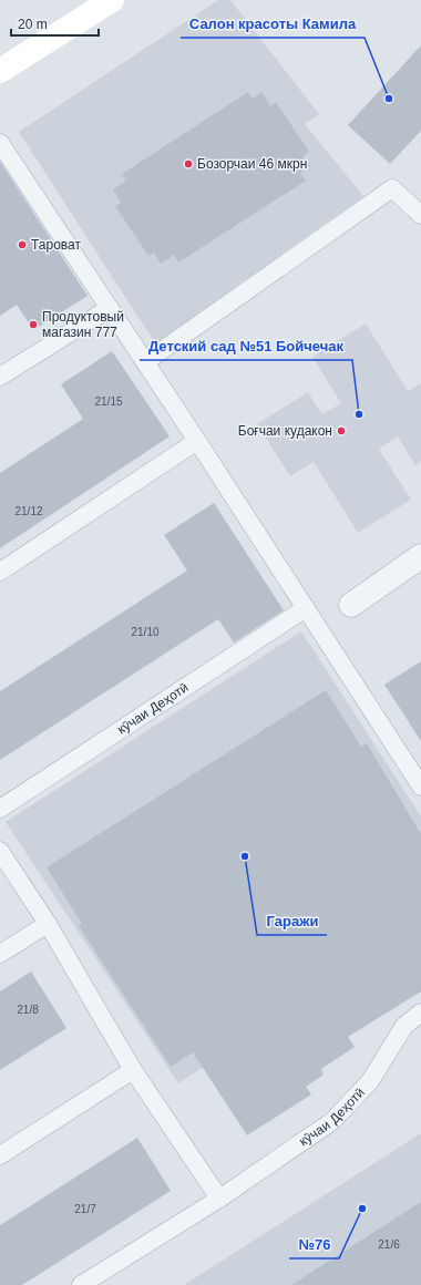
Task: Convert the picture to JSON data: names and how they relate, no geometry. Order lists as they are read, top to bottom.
{
  "streets": {
    "lane": ["кӯчаи Деҳотӣ"]
  },
  "places": [
    "Салон красоты Камила",
    "Бозорчаи 46 мкрн",
    "Тароват",
    "Продуктовый магазин 777",
    "Детский сад №51 Бойчечак",
    "Боғчаи кудакон",
    "Гаражи",
    "№76"
  ],
  "house_numbers": [
    "21/15",
    "21/12",
    "21/10",
    "21/8",
    "21/7",
    "21/6"
  ],
  "scale_bar": "20 m"
}
